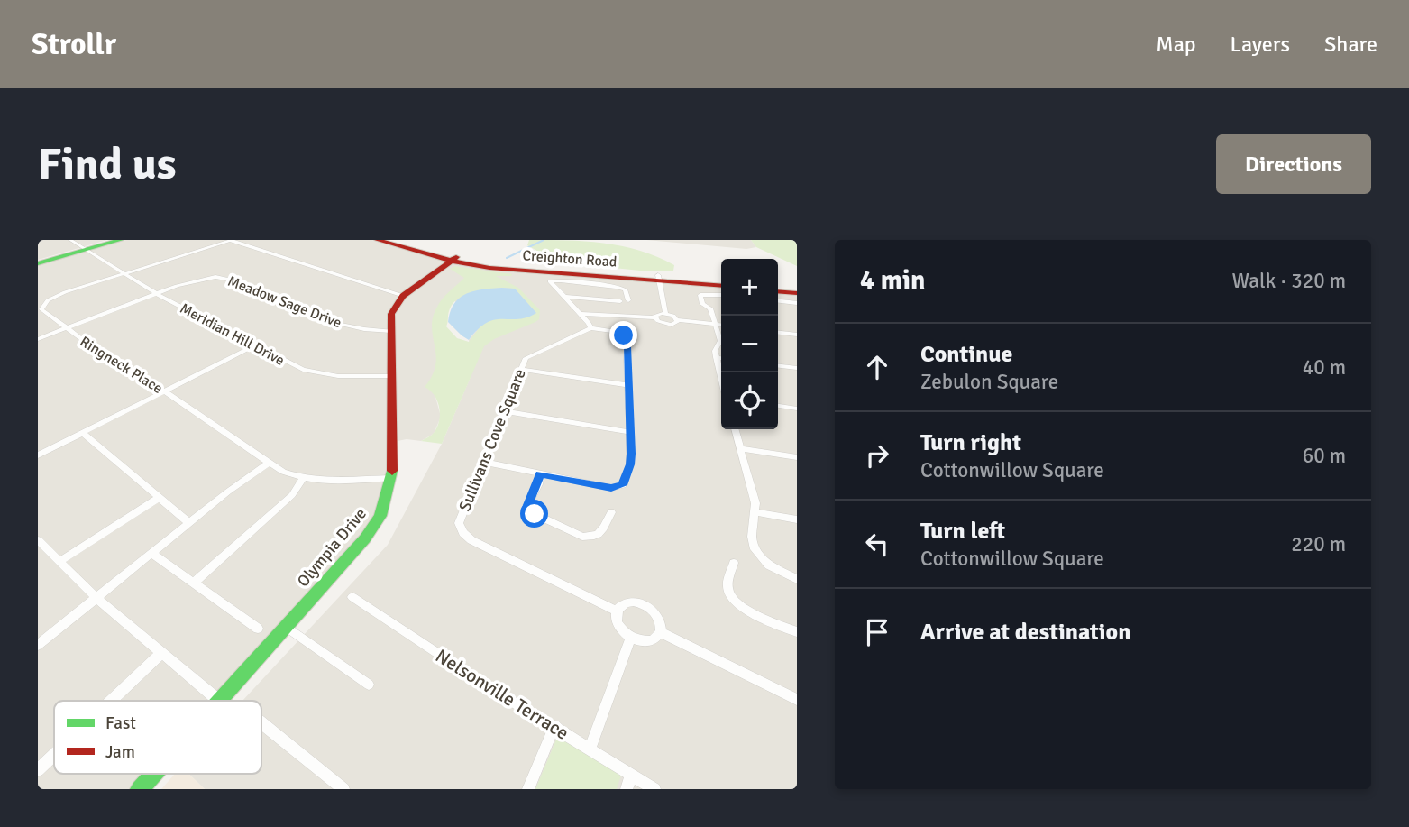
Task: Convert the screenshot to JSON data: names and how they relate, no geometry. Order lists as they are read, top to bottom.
{
  "streets": {
    "street": [
      "Creighton Road",
      "Meadow Sage Drive",
      "Meridian Hill Drive",
      "Ringneck Place",
      "Sullivans Cove Square",
      "Olympia Drive",
      "Nelsonville Terrace"
    ]
  },
  "crossings": [
    ["Meadow Sage Drive", "Meridian Hill Drive"],
    ["Meadow Sage Drive", "Ringneck Place"],
    ["Meadow Sage Drive", "Olympia Drive"],
    ["Meridian Hill Drive", "Ringneck Place"],
    ["Meridian Hill Drive", "Olympia Drive"],
    ["Ringneck Place", "Olympia Drive"]
  ],
  "legend": ["Fast", "Jam"],
  "page": {
    "header": "Strollr",
    "nav": ["Map", "Layers", "Share"],
    "buttons": "Directions",
    "title": "Find us",
    "heading": ["4 min", "Walk · 320 m"],
    "map_buttons": ["+", "−"],
    "list": [
      ["Continue", "Zebulon Square", "40 m"],
      ["Turn right", "Cottonwillow Square", "60 m"],
      ["Turn left", "Cottonwillow Square", "220 m"],
      "Arrive at destination"
    ]
  }
}
